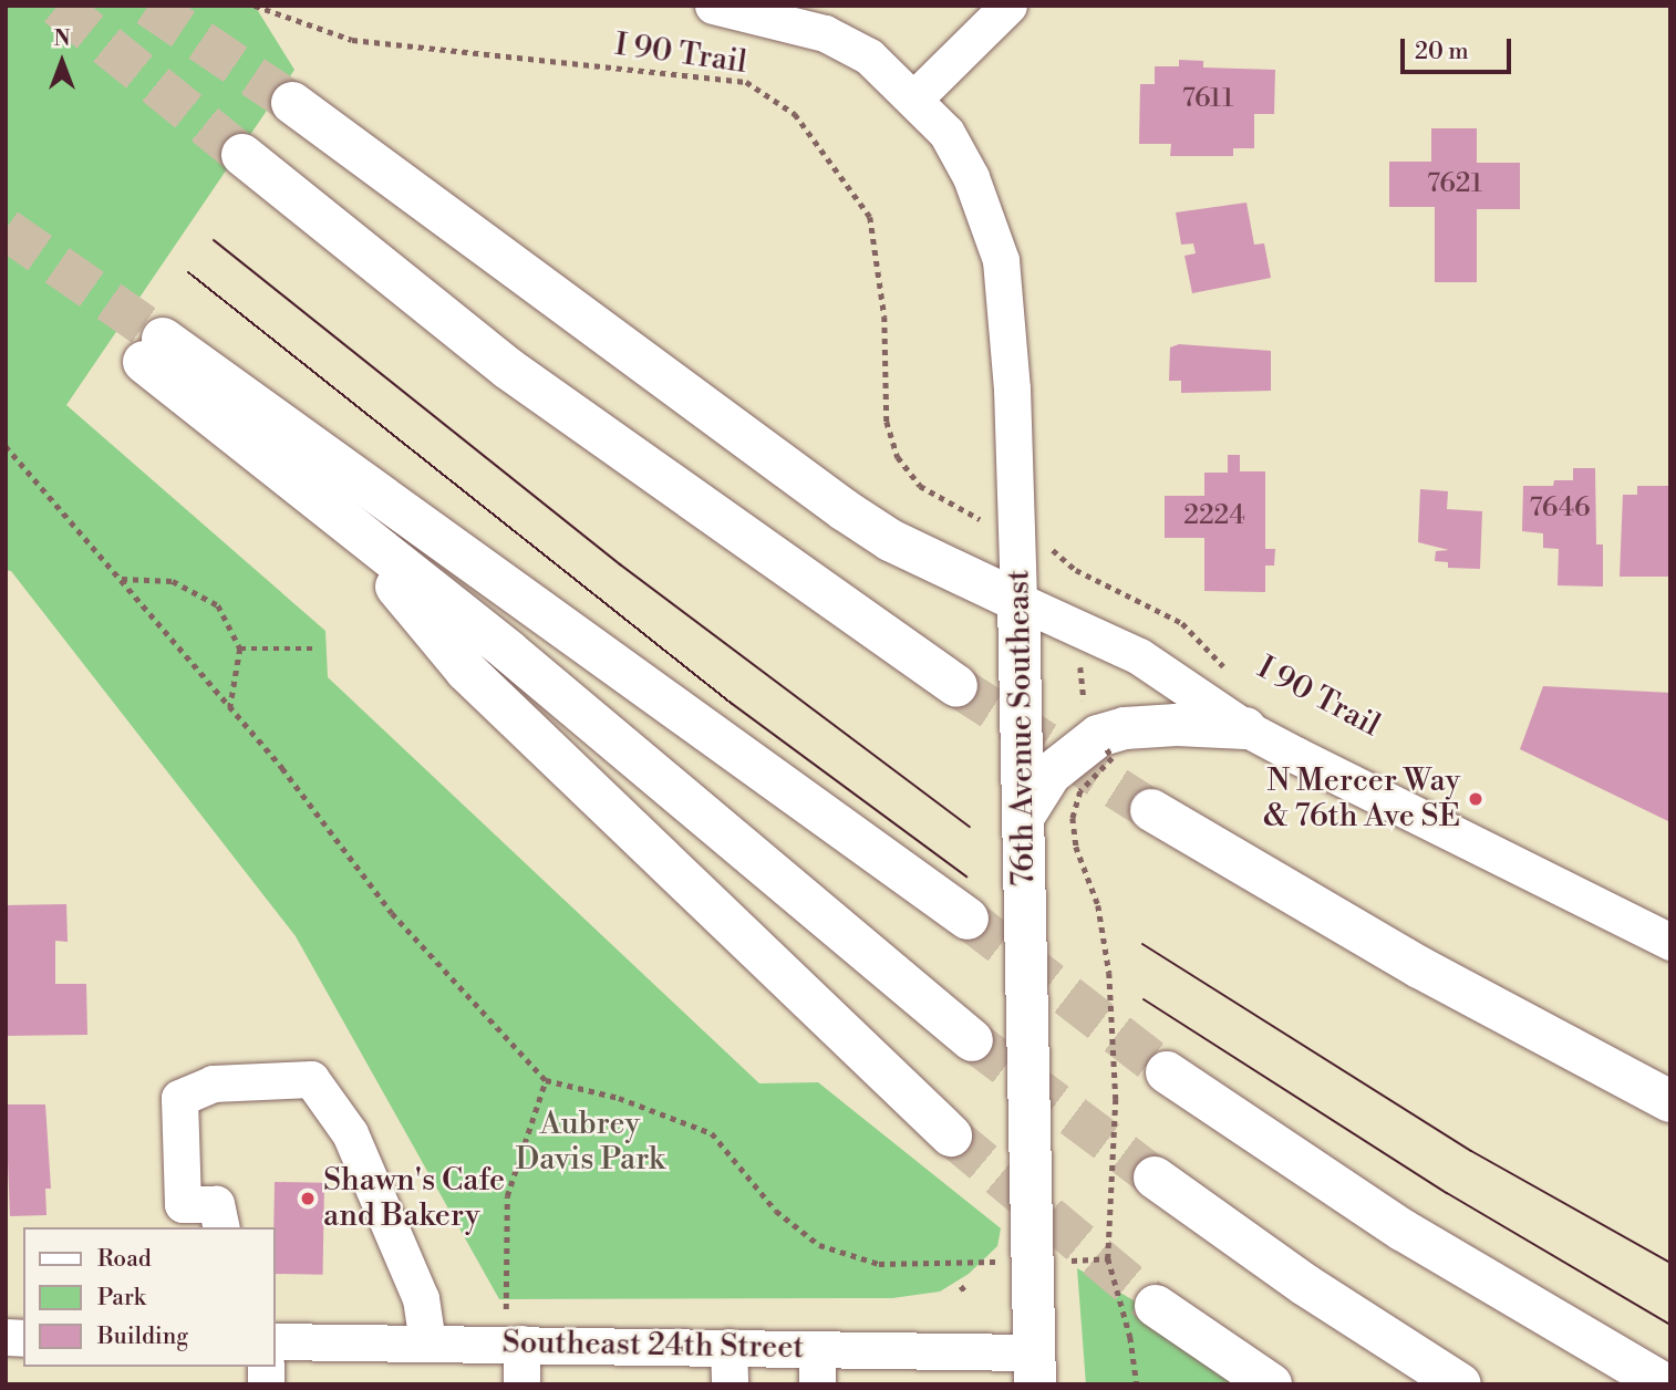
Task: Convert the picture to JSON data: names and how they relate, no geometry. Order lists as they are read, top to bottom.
{
  "streets": {
    "main road": ["76th Avenue Southeast"],
    "street": ["Southeast 24th Street"],
    "path": ["I 90 Trail"]
  },
  "crossings": [
    ["76th Avenue Southeast", "Southeast 24th Street"]
  ],
  "parks": ["Aubrey Davis Park"],
  "places": ["N Mercer Way & 76th Ave SE", "Shawn's Cafe and Bakery"],
  "house_numbers": [
    "7611",
    "7621",
    "7646",
    "2224"
  ],
  "legend": ["Road", "Park", "Building"],
  "scale_bar": "20 m",
  "north": "top"
}
